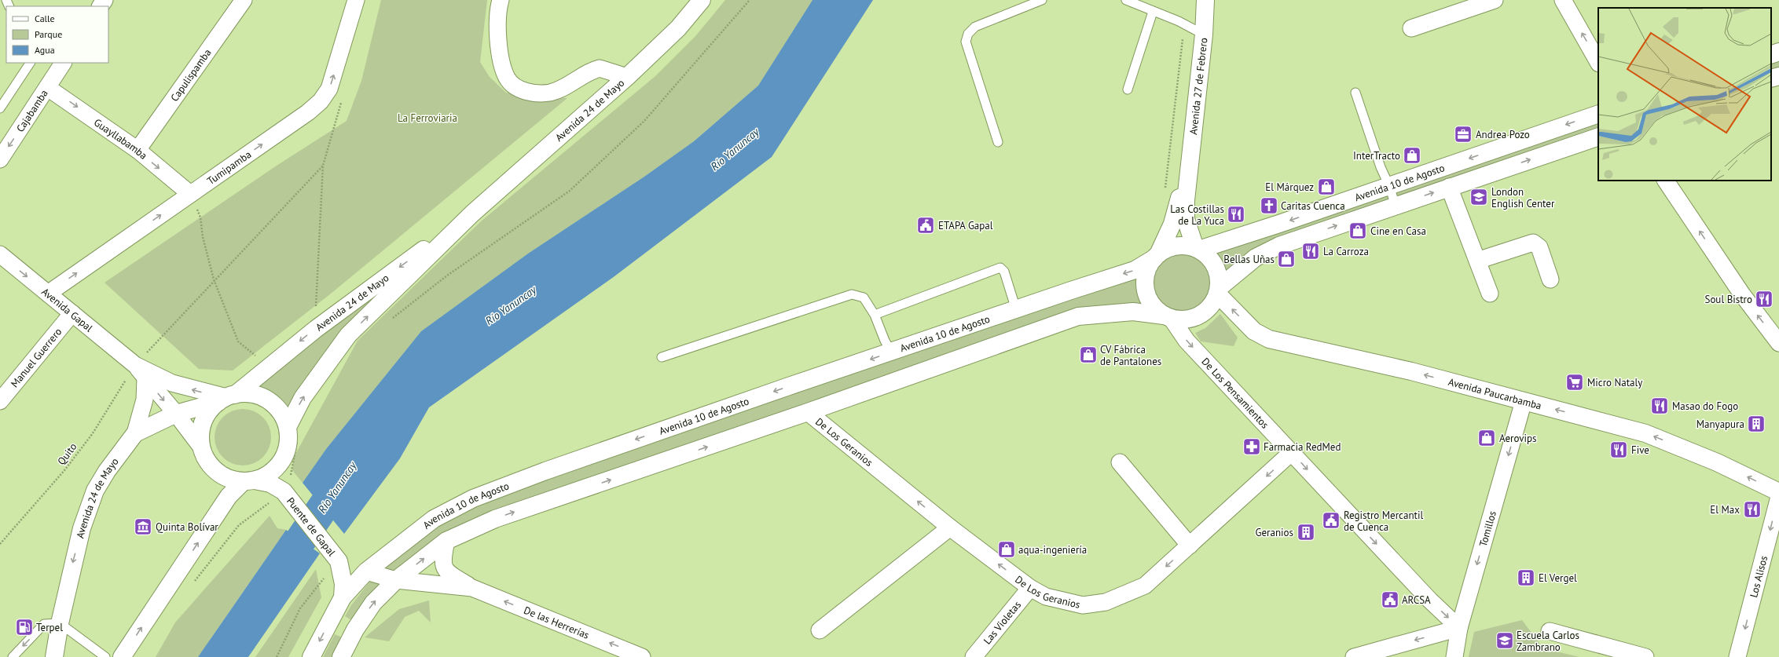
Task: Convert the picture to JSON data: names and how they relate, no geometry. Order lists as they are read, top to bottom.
{
  "streets": {
    "main road": [
      "Avenida 27 de Febrero",
      "Avenida 24 de Mayo",
      "Avenida 10 de Agosto",
      "Avenida Paucarbamba",
      "Puente de Gapal"
    ],
    "street": [
      "Capulispamba",
      "Cajabamba",
      "Guayllabamba",
      "Tumipamba",
      "Avenida Gapal",
      "Manuel Guerrero",
      "De Los Pensamientos",
      "De Los Geranios",
      "Tomillos",
      "Los Alisos",
      "De las Herrerías",
      "Las Violetas"
    ],
    "path": ["Quito"]
  },
  "crossings": [
    ["Capulispamba", "Guayllabamba"],
    ["Avenida 27 de Febrero", "Avenida 10 de Agosto"],
    ["Avenida 27 de Febrero", "De Los Pensamientos"],
    ["Avenida 27 de Febrero", "Avenida Paucarbamba"],
    ["Avenida 24 de Mayo", "Avenida Gapal"],
    ["Avenida 24 de Mayo", "Puente de Gapal"],
    ["Cajabamba", "Guayllabamba"],
    ["Guayllabamba", "Tumipamba"],
    ["Tumipamba", "Avenida Gapal"],
    ["Avenida 10 de Agosto", "De Los Pensamientos"],
    ["Avenida 10 de Agosto", "Avenida Paucarbamba"],
    ["Avenida 10 de Agosto", "Puente de Gapal"],
    ["Avenida 10 de Agosto", "De las Herrerías"],
    ["Avenida Gapal", "Manuel Guerrero"],
    ["Avenida Gapal", "Quito"],
    ["Avenida Gapal", "Puente de Gapal"],
    ["De Los Pensamientos", "Avenida Paucarbamba"],
    ["De Los Pensamientos", "De Los Geranios"],
    ["De Los Pensamientos", "Tomillos"],
    ["Avenida Paucarbamba", "Tomillos"],
    ["De Los Geranios", "Las Violetas"],
    ["Puente de Gapal", "De las Herrerías"]
  ],
  "one_way": [
    "Cajabamba",
    "Guayllabamba",
    "Tumipamba",
    "De Los Pensamientos",
    "Avenida Paucarbamba",
    "De Los Geranios",
    "Tomillos",
    "Los Alisos",
    "De las Herrerías"
  ],
  "water": ["Río Yanuncay"],
  "parks": ["La Ferroviaria"],
  "places": {
    "office": ["Andrea Pozo"],
    "shop": [
      "InterTracto",
      "El Márquez",
      "Cine en Casa",
      "Bellas Uñas",
      "CV Fábrica de Pantalones",
      "Aerovips",
      "aqua-ingeniería"
    ],
    "school or university": ["London English Center", "Escuela Carlos Zambrano"],
    "church": ["Caritas Cuenca"],
    "restaurant": [
      "Las Costillas de La Yuca",
      "La Carroza",
      "Soul Bistro",
      "Masao do Fogo",
      "Five",
      "El Max"
    ],
    "public building": ["ETAPA Gapal", "Registro Mercantil de Cuenca", "ARCSA"],
    "supermarket": ["Micro Nataly"],
    "building": ["Manyapura", "Geranios", "El Vergel"],
    "pharmacy": ["Farmacia RedMed"],
    "museum": ["Quinta Bolívar"],
    "fuel station": ["Terpel"]
  },
  "legend": ["Calle", "Parque", "Agua"]
}
